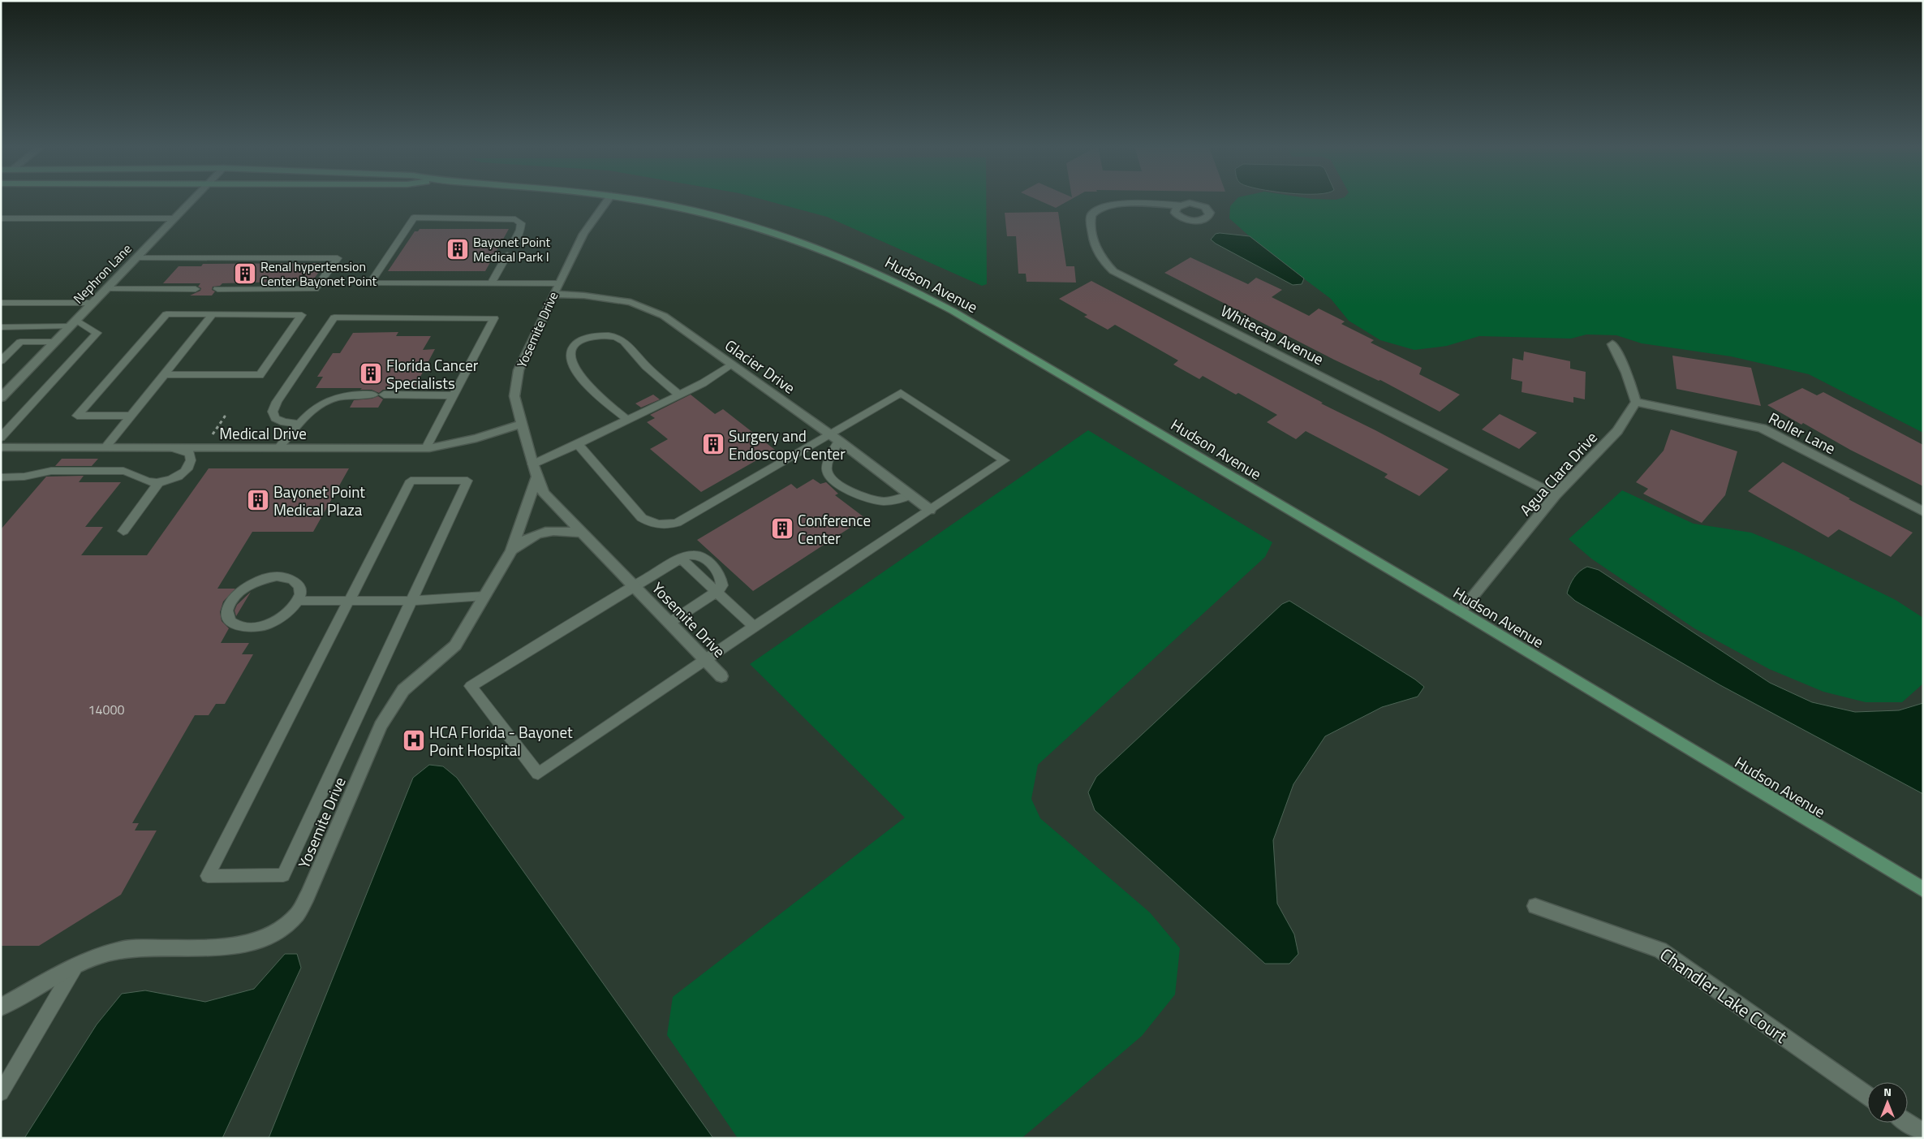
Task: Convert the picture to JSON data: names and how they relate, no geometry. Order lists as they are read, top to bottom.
{
  "streets": {
    "street": [
      "Nephron Lane",
      "Hudson Avenue",
      "Yosemite Drive",
      "Whitecap Avenue",
      "Glacier Drive",
      "Medical Drive",
      "Roller Lane",
      "Agua Clara Drive",
      "Chandler Lake Court"
    ]
  },
  "crossings": [
    ["Hudson Avenue", "Agua Clara Drive"],
    ["Yosemite Drive", "Glacier Drive"],
    ["Yosemite Drive", "Medical Drive"],
    ["Whitecap Avenue", "Agua Clara Drive"],
    ["Roller Lane", "Agua Clara Drive"]
  ],
  "places": {
    "building": [
      "Bayonet Point Medical Park I",
      "Renal hypertension Center Bayonet Point",
      "Florida Cancer Specialists",
      "Surgery and Endoscopy Center",
      "Bayonet Point Medical Plaza",
      "Conference Center"
    ],
    "hospital": ["HCA Florida - Bayonet Point Hospital"]
  },
  "house_numbers": ["14000"],
  "north": "top"
}
